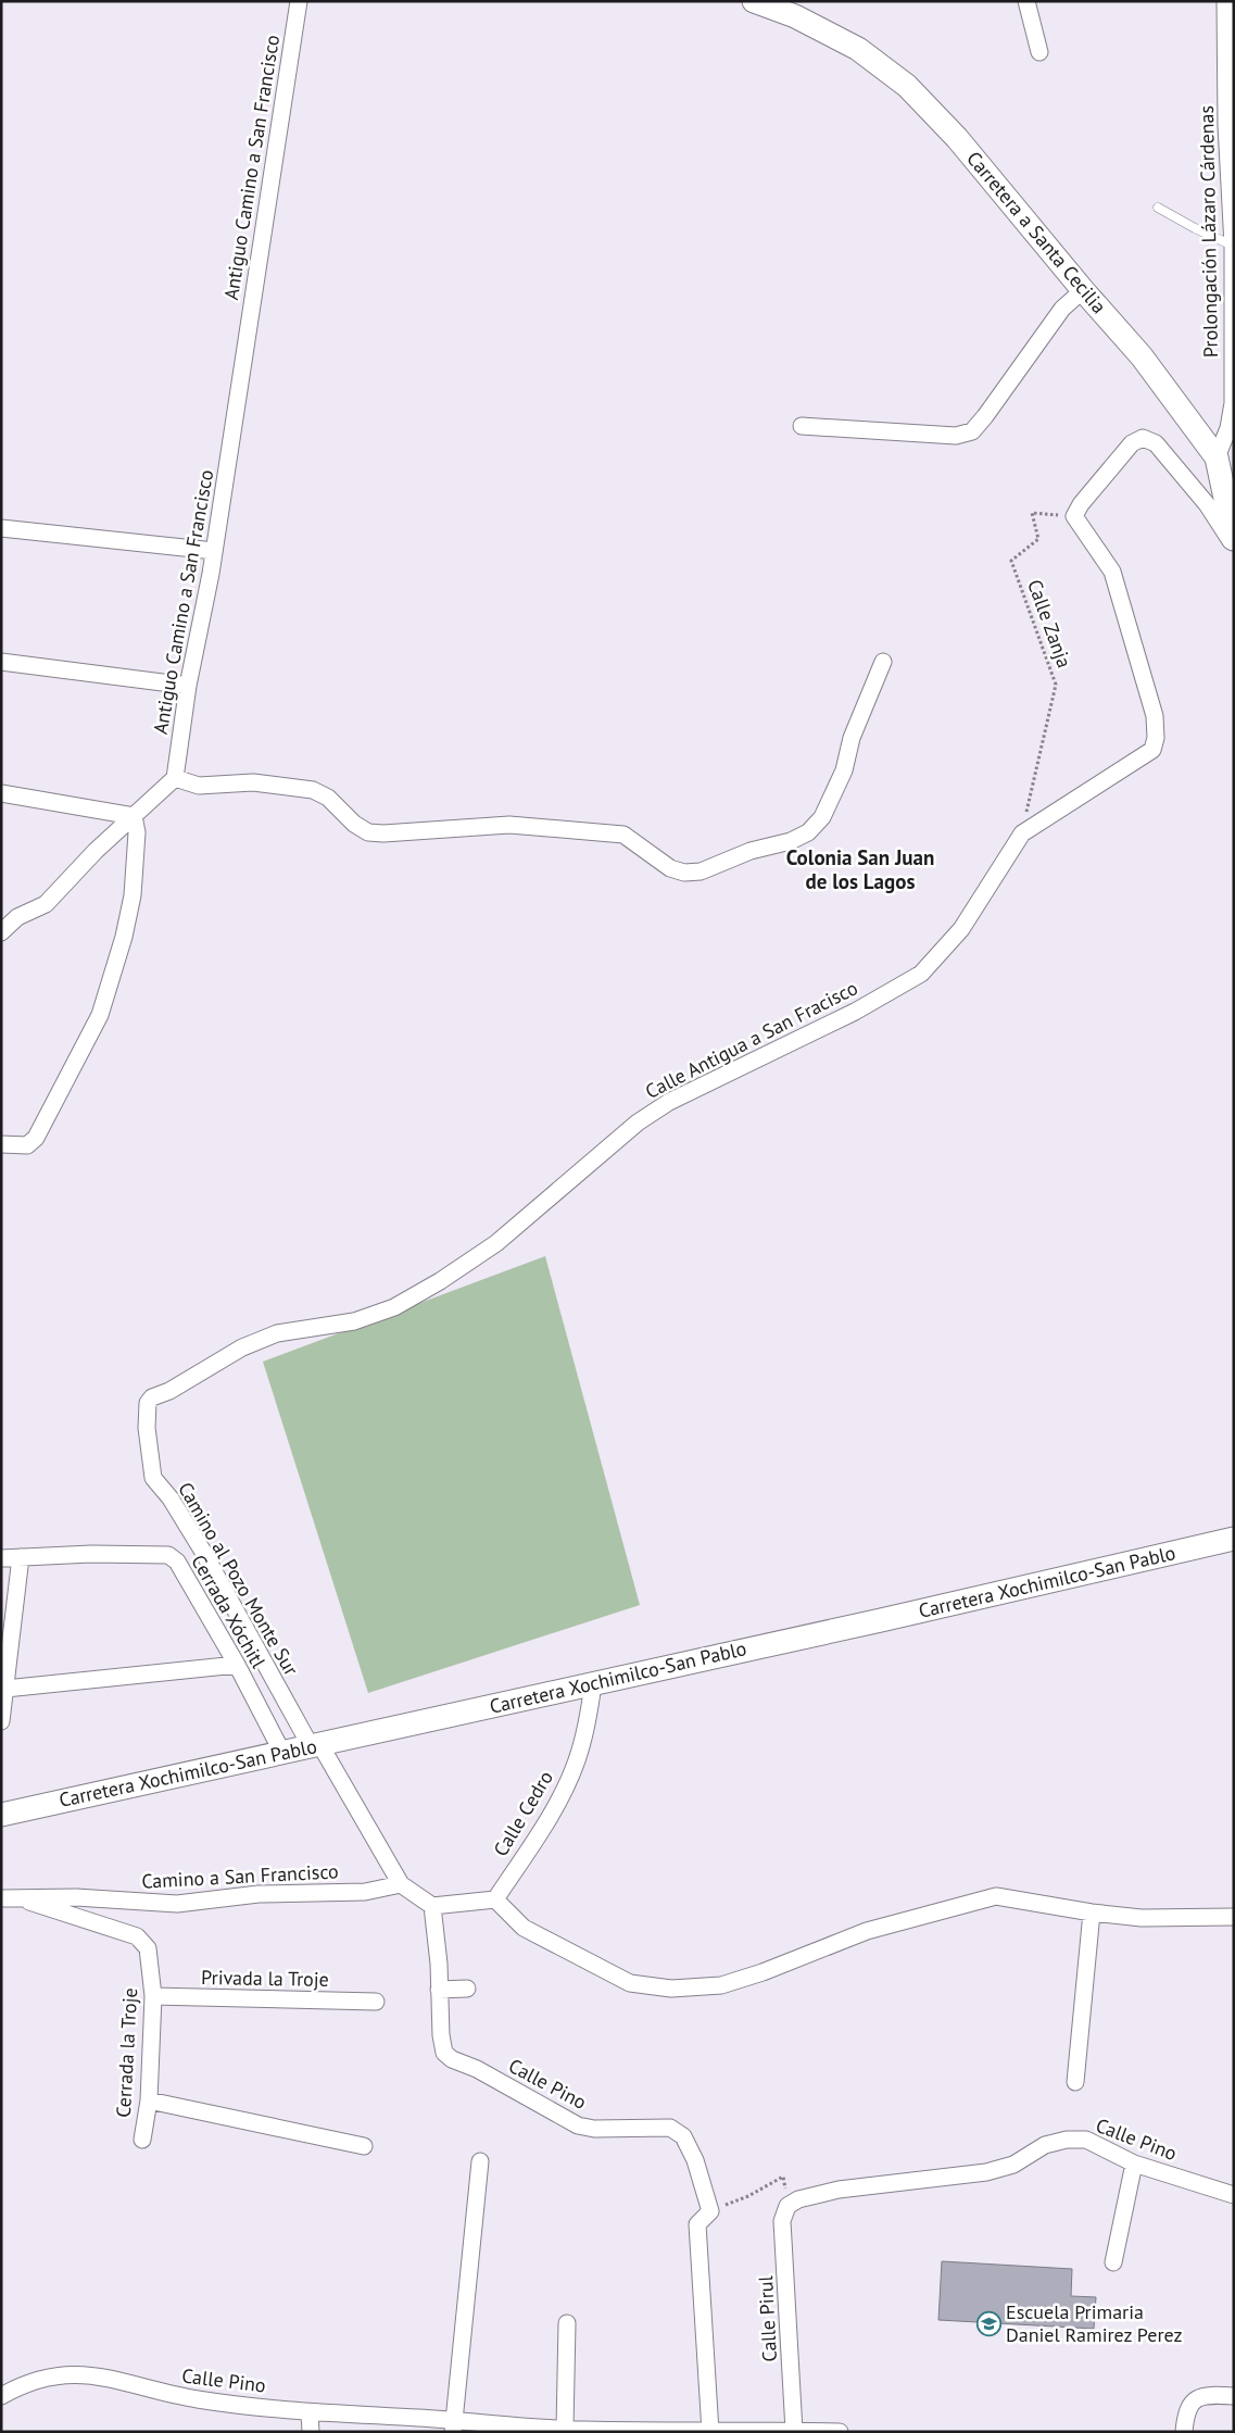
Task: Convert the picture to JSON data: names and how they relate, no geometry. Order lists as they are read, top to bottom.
{
  "streets": {
    "street": [
      "Antiguo Camino a San Francisco",
      "Prolongación Lázaro Cárdenas",
      "Carretera a Santa Cecilia",
      "Calle Antigua a San Fracisco",
      "Camino al Pozo Monte Sur",
      "Carretera Xochimilco-San Pablo",
      "Cerrada Xóchitl",
      "Calle Cedro",
      "Camino a San Francisco",
      "Privada la Troje",
      "Cerrada la Troje",
      "Calle Pino",
      "Calle Pirul"
    ],
    "path": ["Calle Zanja"]
  },
  "crossings": [
    ["Prolongación Lázaro Cárdenas", "Carretera a Santa Cecilia"],
    ["Calle Zanja", "Calle Antigua a San Fracisco"],
    ["Calle Antigua a San Fracisco", "Camino al Pozo Monte Sur"],
    ["Camino al Pozo Monte Sur", "Carretera Xochimilco-San Pablo"],
    ["Carretera Xochimilco-San Pablo", "Cerrada Xóchitl"],
    ["Carretera Xochimilco-San Pablo", "Calle Cedro"],
    ["Camino a San Francisco", "Cerrada la Troje"],
    ["Privada la Troje", "Cerrada la Troje"],
    ["Calle Pino", "Calle Pirul"]
  ],
  "districts": ["Colonia San Juan de los Lagos"],
  "places": {
    "school or university": ["Escuela Primaria Daniel Ramirez Perez"]
  }
}
